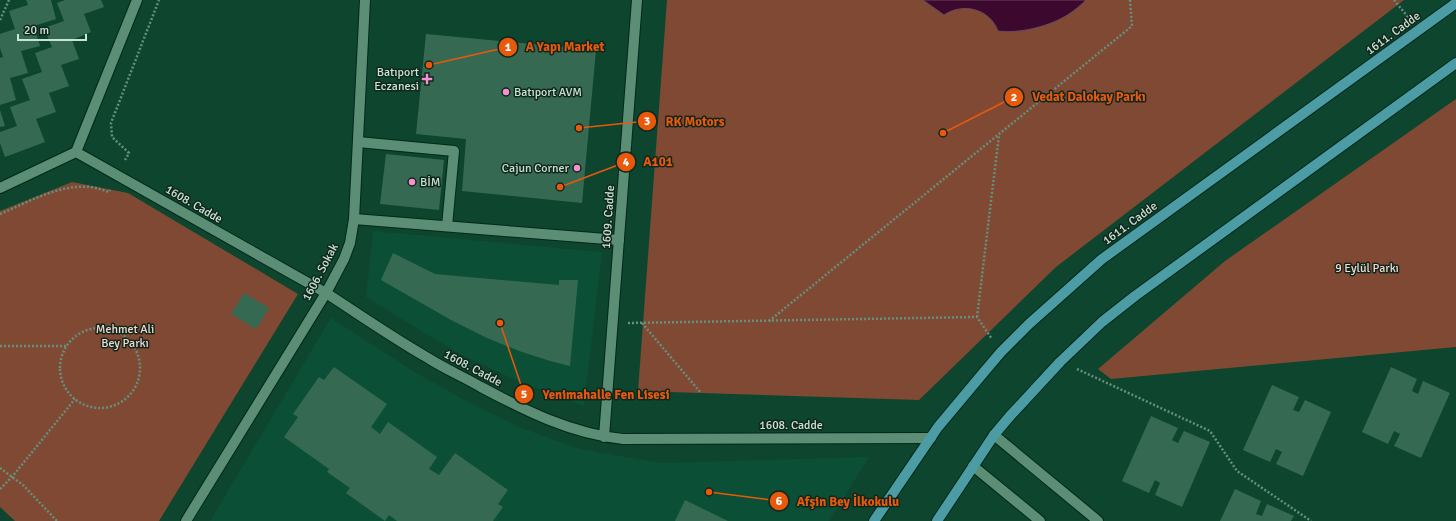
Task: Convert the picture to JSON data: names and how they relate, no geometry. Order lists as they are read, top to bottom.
{
  "streets": {
    "main road": ["1611. Cadde"],
    "street": ["1608. Cadde", "1609. Cadde", "1606. Sokak"]
  },
  "crossings": [
    ["1611. Cadde", "1608. Cadde"],
    ["1608. Cadde", "1609. Cadde"],
    ["1608. Cadde", "1606. Sokak"]
  ],
  "parks": ["9 Eylül Parkı", "Mehmet Ali Bey Parkı"],
  "places": {
    "other": [
      "A Yapı Market",
      "Batıport AVM",
      "RK Motors",
      "Vedat Dalokay Parkı",
      "Cajun Corner",
      "BİM",
      "A101",
      "Yenimahalle Fen Lisesi",
      "Afşin Bey İlkokulu"
    ],
    "health": ["Batıport Eczanesi"]
  },
  "scale_bar": "20 m"
}
